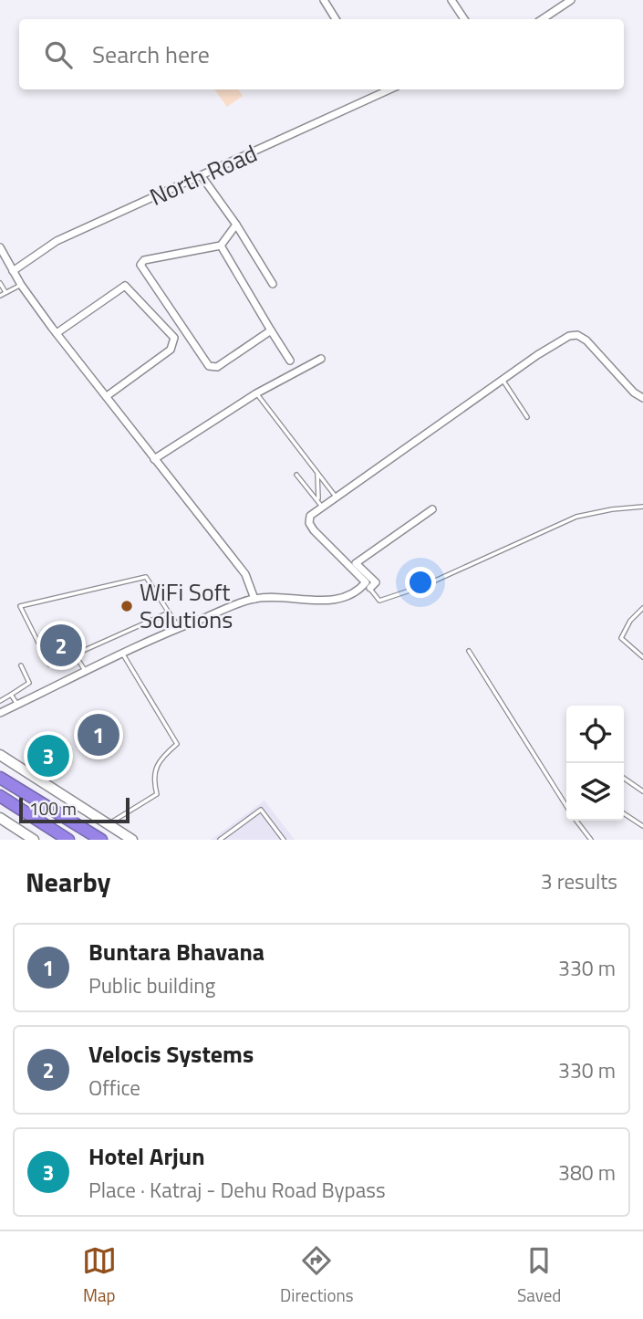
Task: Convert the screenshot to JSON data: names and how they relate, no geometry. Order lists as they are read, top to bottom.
{
  "streets": {
    "street": ["North Road"]
  },
  "places": ["WiFi Soft Solutions"],
  "scale_bar": "100 m",
  "page": {
    "search": "Search here",
    "pins": ["2", "1", "3"],
    "scale": "100 m",
    "heading": ["Nearby", "3 results"],
    "list": [
      {
        "mark": "1",
        "name": "Buntara Bhavana",
        "note": "Public building",
        "value": "330 m"
      },
      {
        "mark": "2",
        "name": "Velocis Systems",
        "note": "Office",
        "value": "330 m"
      },
      {
        "mark": "3",
        "name": "Hotel Arjun",
        "note": "Place · Katraj - Dehu Road Bypass",
        "value": "380 m"
      }
    ],
    "nav": ["Map", "Directions", "Saved"]
  }
}
